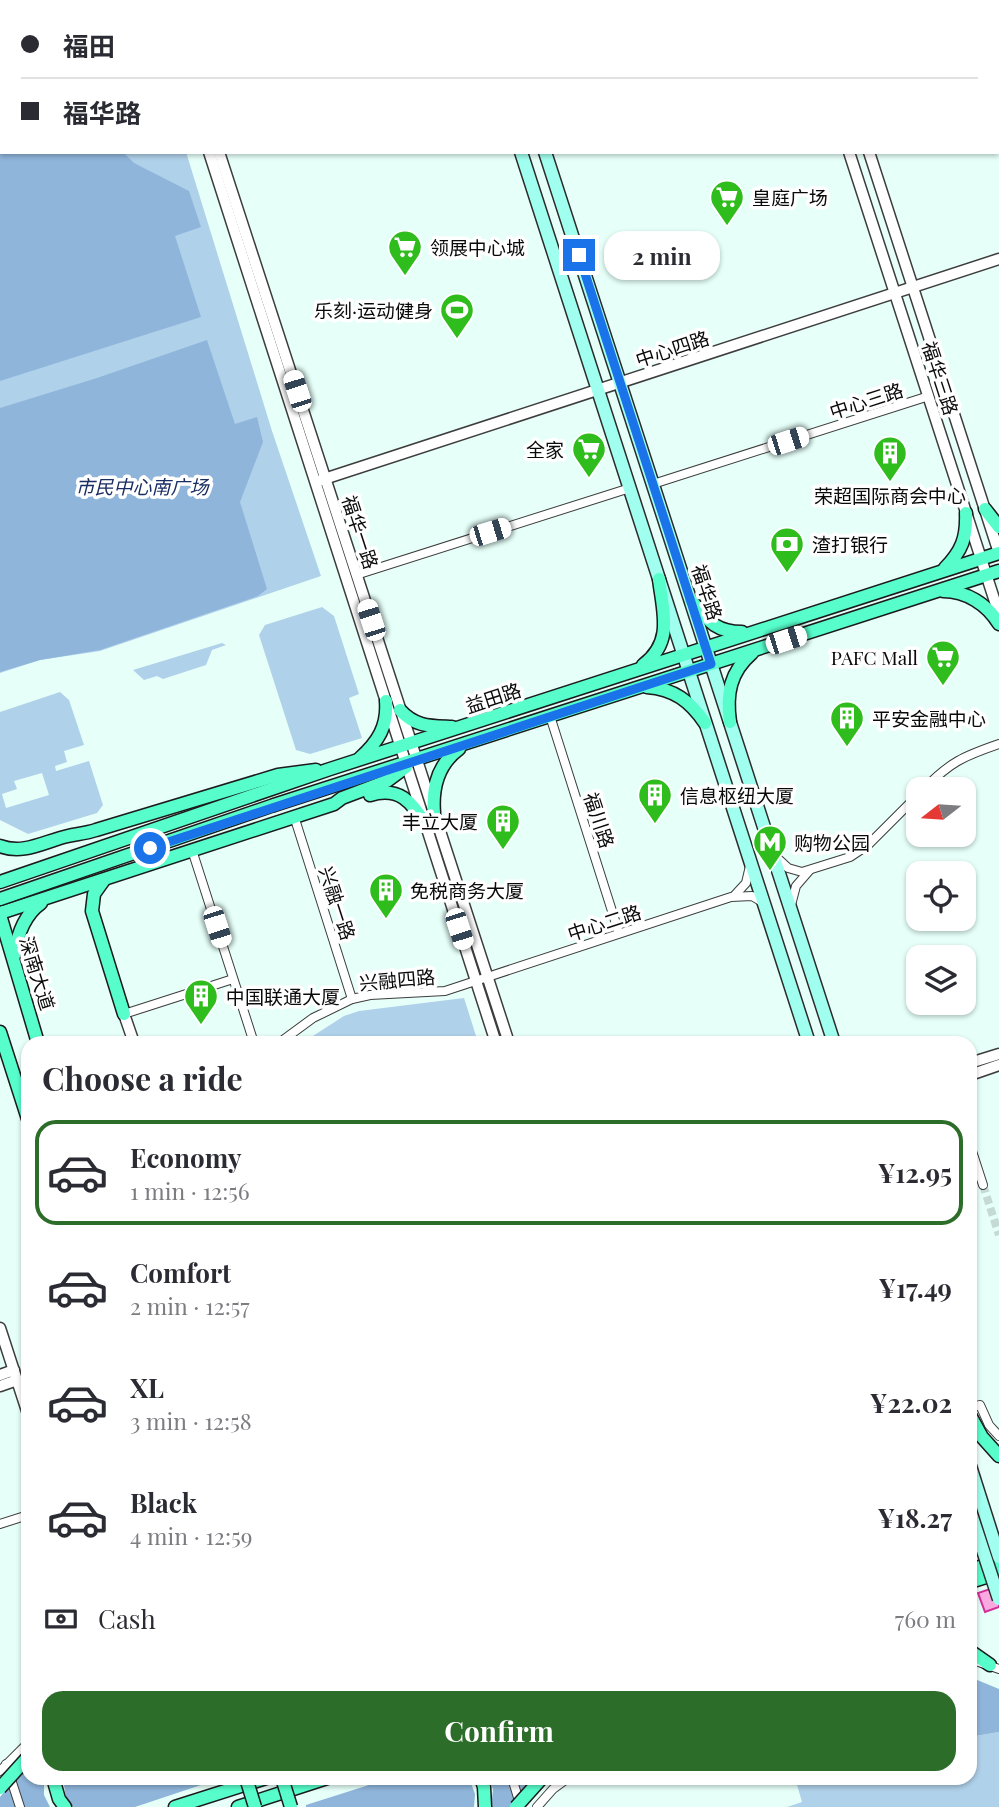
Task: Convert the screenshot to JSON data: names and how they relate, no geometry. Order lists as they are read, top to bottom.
{
  "streets": {
    "main road": ["福华路", "益田路", "深南大道"],
    "street": [
      "中心四路",
      "福华三路",
      "中心三路",
      "福华一路",
      "福川路",
      "兴融一路",
      "中心二路",
      "兴融四路"
    ]
  },
  "crossings": [
    ["中心四路", "福华三路"],
    ["中心四路", "福华一路"],
    ["中心四路", "福华路"],
    ["福华三路", "中心三路"],
    ["福华三路", "益田路"],
    ["中心三路", "福华路"],
    ["福华一路", "益田路"],
    ["福华一路", "中心二路"],
    ["福华一路", "兴融四路"],
    ["福华路", "益田路"],
    ["益田路", "福川路"],
    ["福川路", "中心二路"],
    ["兴融一路", "兴融四路"],
    ["中心二路", "兴融四路"]
  ],
  "parks": ["市民中心南广场"],
  "places": {
    "supermarket": [
      "皇庭广场",
      "领展中心城",
      "全家",
      "PAFC Mall"
    ],
    "sports": ["乐刻·运动健身"],
    "building": [
      "荣超国际商会中心",
      "平安金融中心",
      "信息枢纽大厦",
      "丰立大厦",
      "免税商务大厦",
      "中国联通大厦"
    ],
    "bank": ["渣打银行"],
    "metro station": ["购物公园"]
  },
  "north": "left",
  "page": {
    "banner": ["福田", "福华路"],
    "bubble": "2 min",
    "heading": "Choose a ride",
    "list": [
      {
        "name": "Economy",
        "note": "1 min · 12:56",
        "value": "¥12.95"
      },
      {
        "name": "Comfort",
        "note": "2 min · 12:57",
        "value": "¥17.49"
      },
      {
        "name": "XL",
        "note": "3 min · 12:58",
        "value": "¥22.02"
      },
      {
        "name": "Black",
        "note": "4 min · 12:59",
        "value": "¥18.27"
      }
    ],
    "pay": ["Cash", "760 m"],
    "buttons": "Confirm"
  }
}
